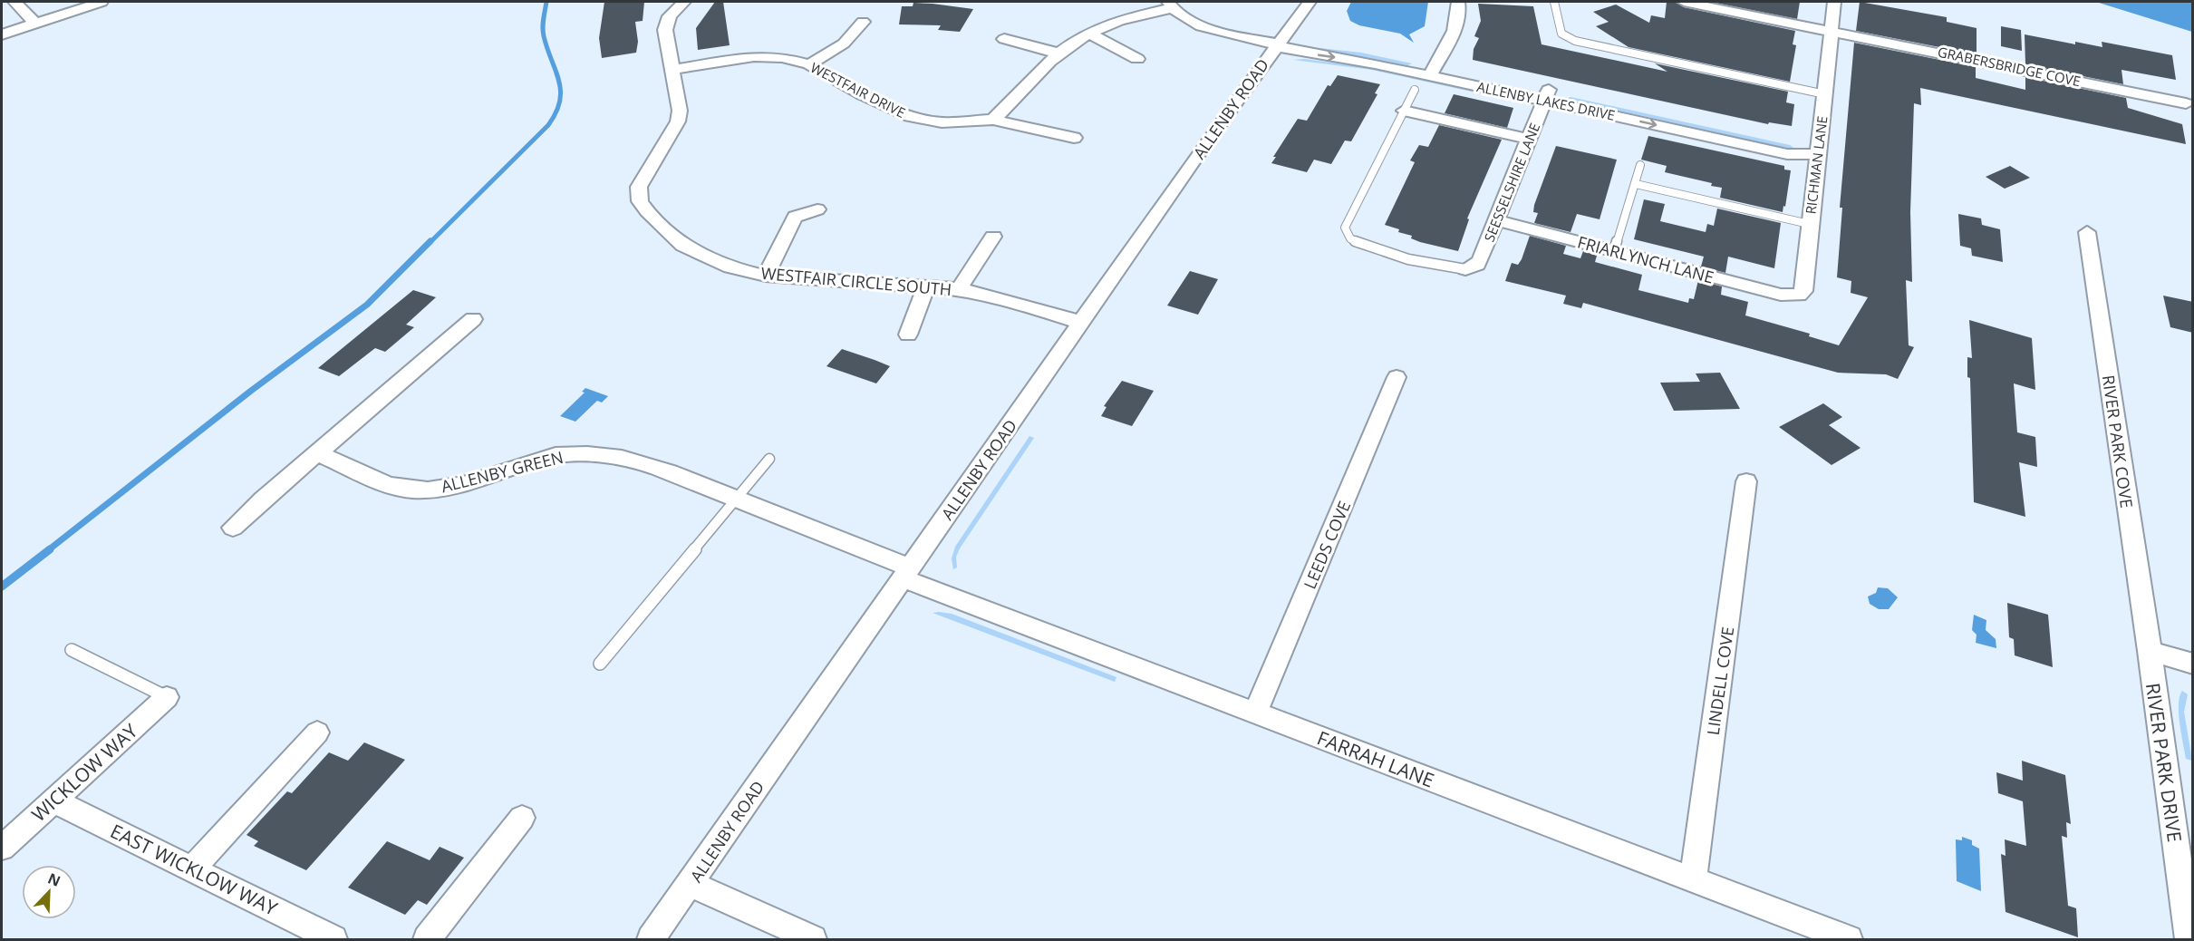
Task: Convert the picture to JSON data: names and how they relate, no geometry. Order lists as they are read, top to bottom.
{
  "streets": {
    "street": [
      "GRABERSBRIDGE COVE",
      "WESTFAIR DRIVE",
      "ALLENBY LAKES DRIVE",
      "ALLENBY ROAD",
      "RICHMAN LANE",
      "SEESSELSHIRE LANE",
      "FRIARLYNCH LANE",
      "WESTFAIR CIRCLE SOUTH",
      "RIVER PARK COVE",
      "ALLENBY GREEN",
      "LEEDS COVE",
      "LINDELL COVE",
      "FARRAH LANE",
      "RIVER PARK DRIVE",
      "WICKLOW WAY",
      "EAST WICKLOW WAY"
    ]
  },
  "crossings": [
    ["GRABERSBRIDGE COVE", "RICHMAN LANE"],
    ["WESTFAIR DRIVE", "WESTFAIR CIRCLE SOUTH"],
    ["ALLENBY LAKES DRIVE", "ALLENBY ROAD"],
    ["ALLENBY LAKES DRIVE", "RICHMAN LANE"],
    ["ALLENBY LAKES DRIVE", "SEESSELSHIRE LANE"],
    ["ALLENBY ROAD", "WESTFAIR CIRCLE SOUTH"],
    ["ALLENBY ROAD", "ALLENBY GREEN"],
    ["ALLENBY ROAD", "FARRAH LANE"],
    ["RICHMAN LANE", "FRIARLYNCH LANE"],
    ["SEESSELSHIRE LANE", "FRIARLYNCH LANE"],
    ["RIVER PARK COVE", "RIVER PARK DRIVE"],
    ["ALLENBY GREEN", "FARRAH LANE"],
    ["LEEDS COVE", "FARRAH LANE"],
    ["LINDELL COVE", "FARRAH LANE"],
    ["WICKLOW WAY", "EAST WICKLOW WAY"]
  ],
  "north": "top right"
}
